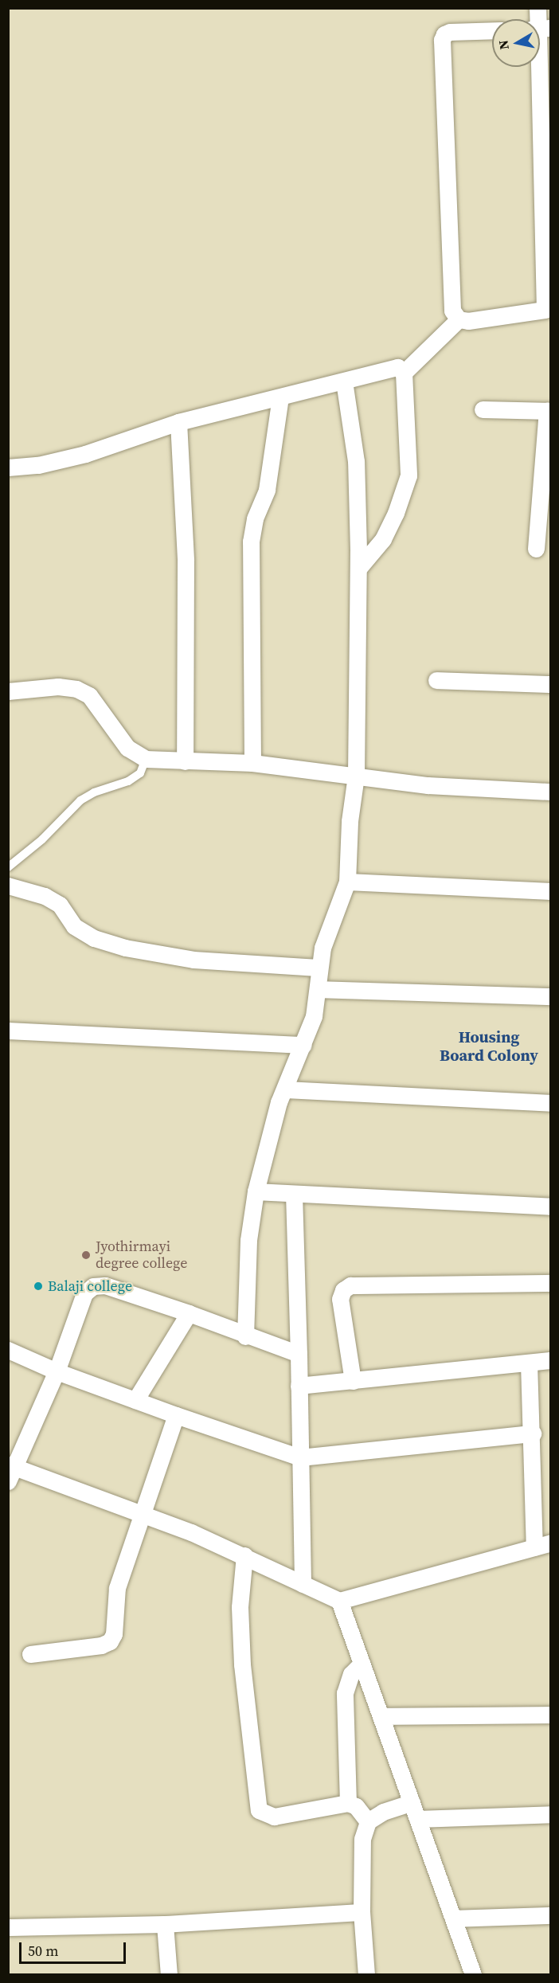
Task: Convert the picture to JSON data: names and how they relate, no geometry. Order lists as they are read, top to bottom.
{
  "districts": ["Housing Board Colony"],
  "places": ["Jyothirmayi degree college", "Balaji college"],
  "scale_bar": "50 m",
  "north": "left"
}
